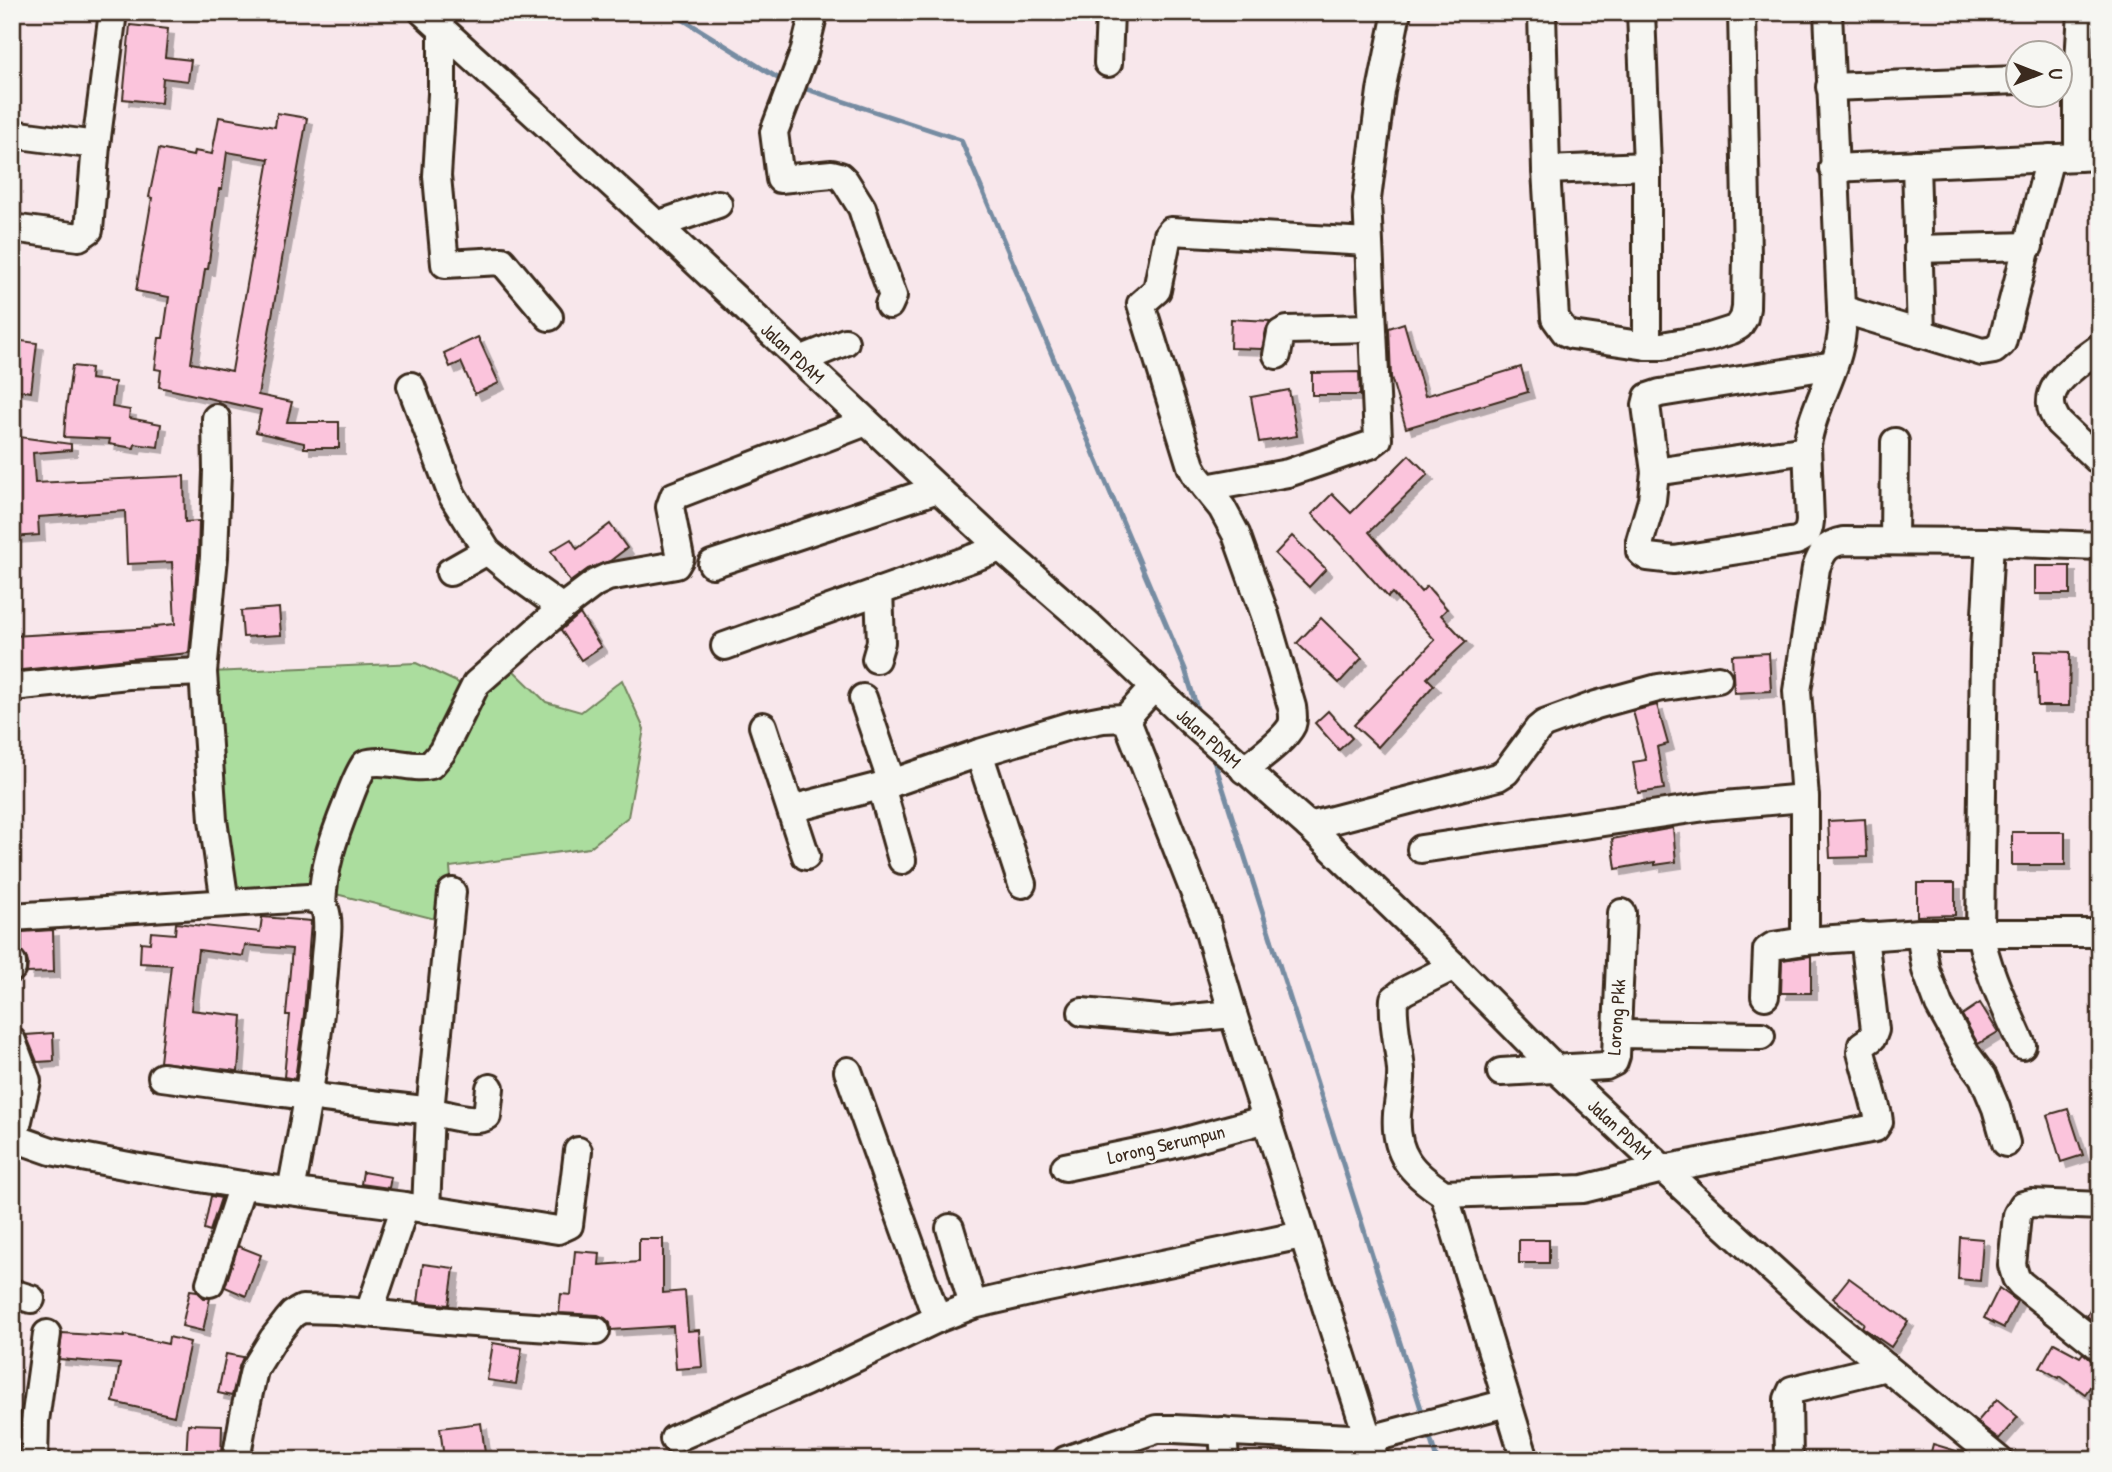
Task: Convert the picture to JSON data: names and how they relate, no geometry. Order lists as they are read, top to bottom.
{
  "streets": {
    "street": ["Jalan PDAM", "Lorong Pkk", "Lorong Serumpun"]
  },
  "crossings": [
    ["Jalan PDAM", "Lorong Pkk"]
  ],
  "north": "right"
}
